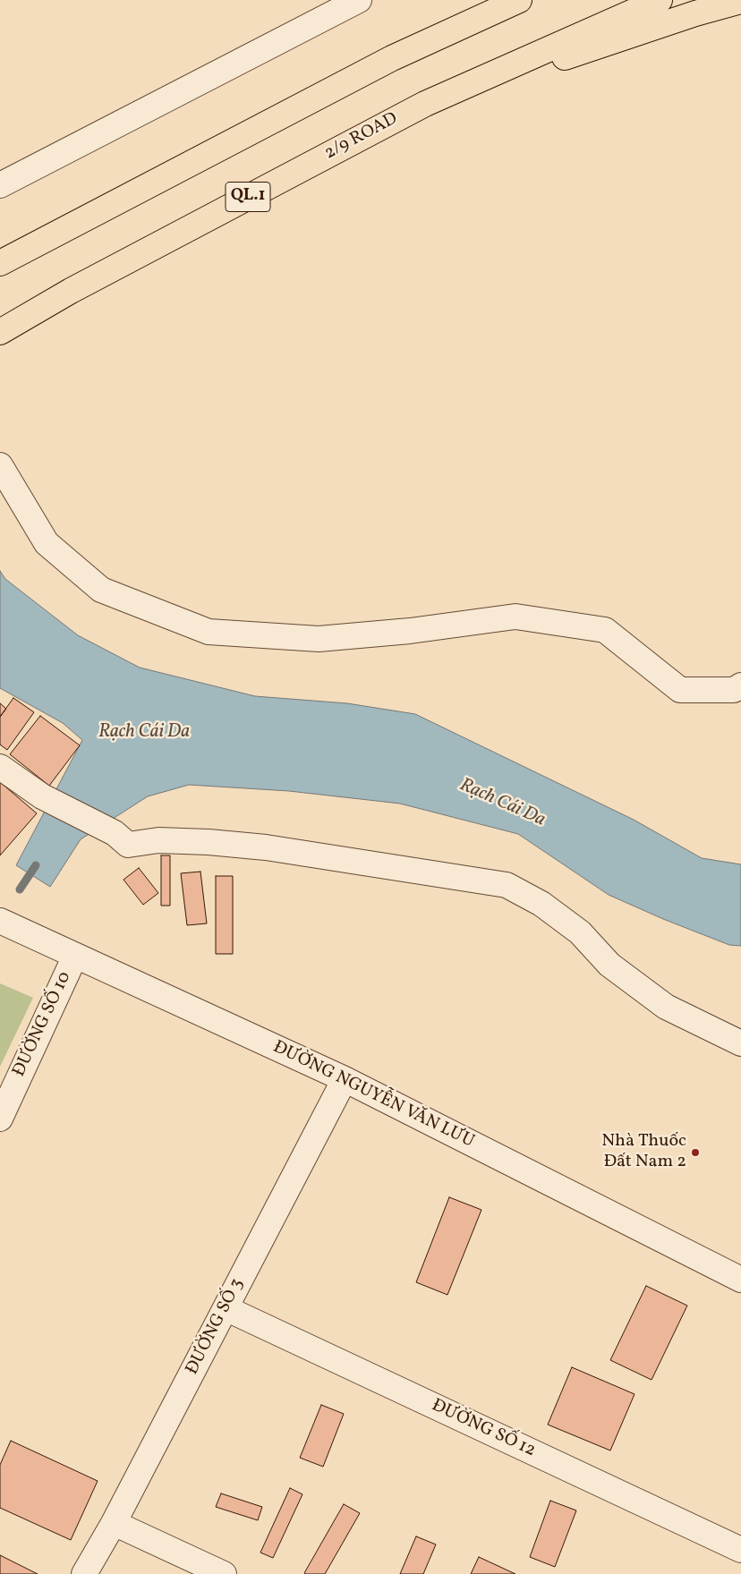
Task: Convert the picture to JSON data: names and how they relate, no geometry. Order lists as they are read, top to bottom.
{
  "streets": {
    "highway": ["2/9 ROAD", "QL.1"],
    "street": [
      "ĐƯỜNG SỐ 10",
      "ĐƯỜNG NGUYỄN VĂN LƯU",
      "ĐƯỜNG SỐ 3",
      "ĐƯỜNG SỐ 12"
    ]
  },
  "crossings": [
    ["ĐƯỜNG SỐ 10", "ĐƯỜNG NGUYỄN VĂN LƯU"],
    ["ĐƯỜNG NGUYỄN VĂN LƯU", "ĐƯỜNG SỐ 3"],
    ["ĐƯỜNG SỐ 3", "ĐƯỜNG SỐ 12"]
  ],
  "water": ["Rạch Cái Da"],
  "places": ["Nhà Thuốc Đất Nam 2"]
}
